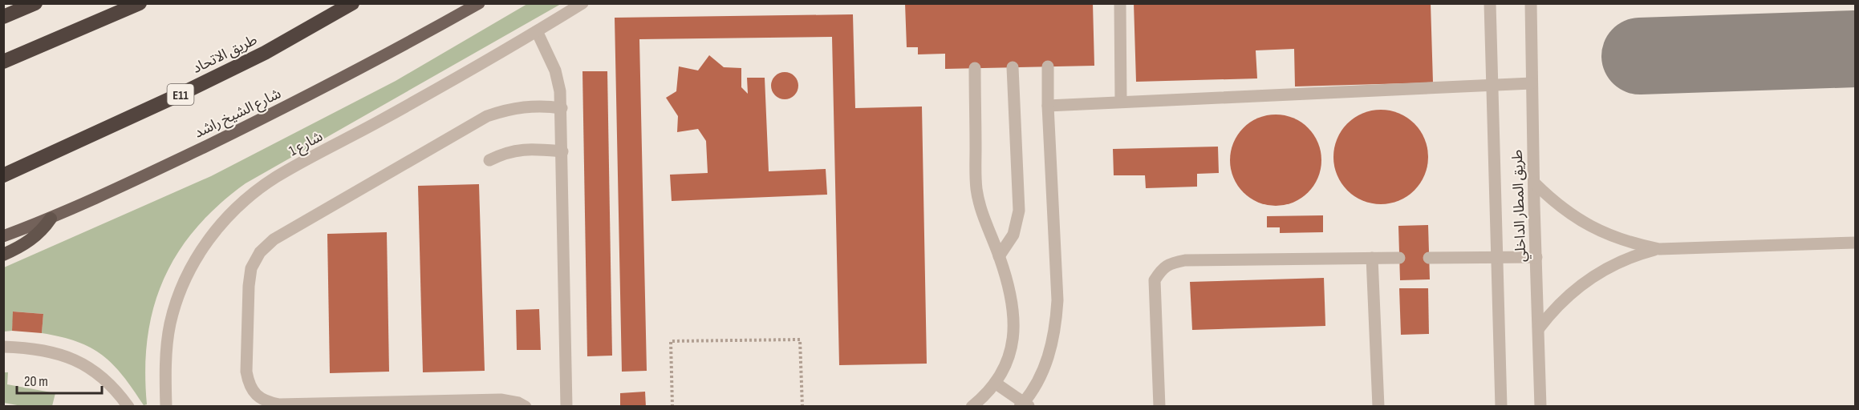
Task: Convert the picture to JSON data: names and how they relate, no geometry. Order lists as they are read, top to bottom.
{
  "streets": {
    "highway": ["طريق الاتحاد", "E11"],
    "main road": ["شارع الشيخ راشد"],
    "street": ["شارع 1", "طريق المطار الداخلي"]
  },
  "scale_bar": "20 m"
}
